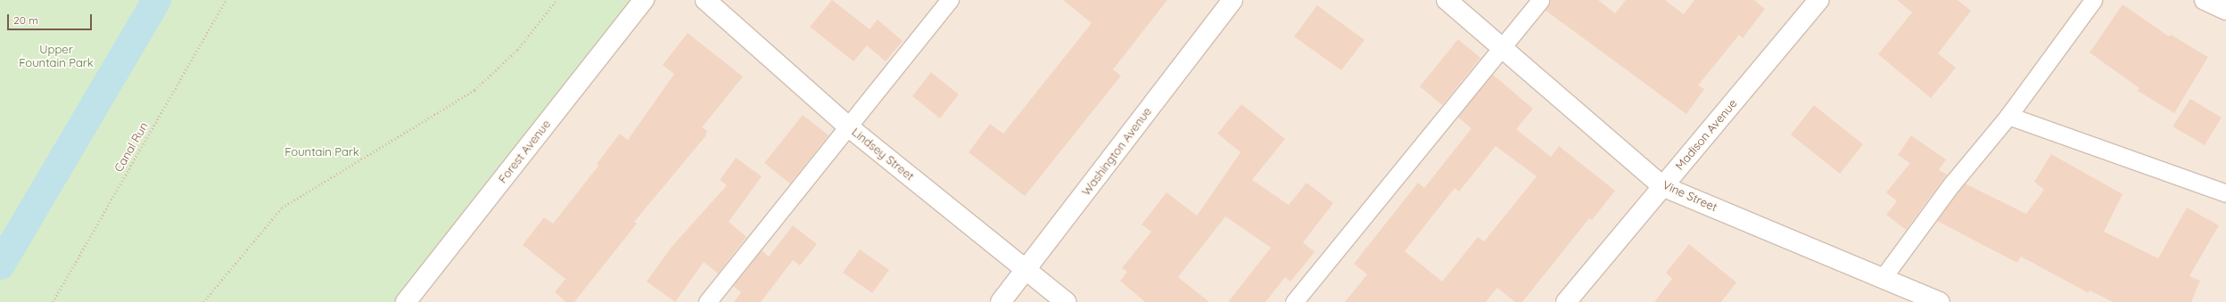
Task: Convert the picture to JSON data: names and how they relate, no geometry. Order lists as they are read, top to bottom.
{
  "streets": {
    "street": [
      "Madison Avenue",
      "Forest Avenue",
      "Washington Avenue",
      "Lindsey Street",
      "Vine Street"
    ],
    "path": ["Canal Run"]
  },
  "crossings": [
    ["Madison Avenue", "Vine Street"],
    ["Washington Avenue", "Lindsey Street"]
  ],
  "parks": ["Upper Fountain Park", "Fountain Park"],
  "scale_bar": "20 m"
}
